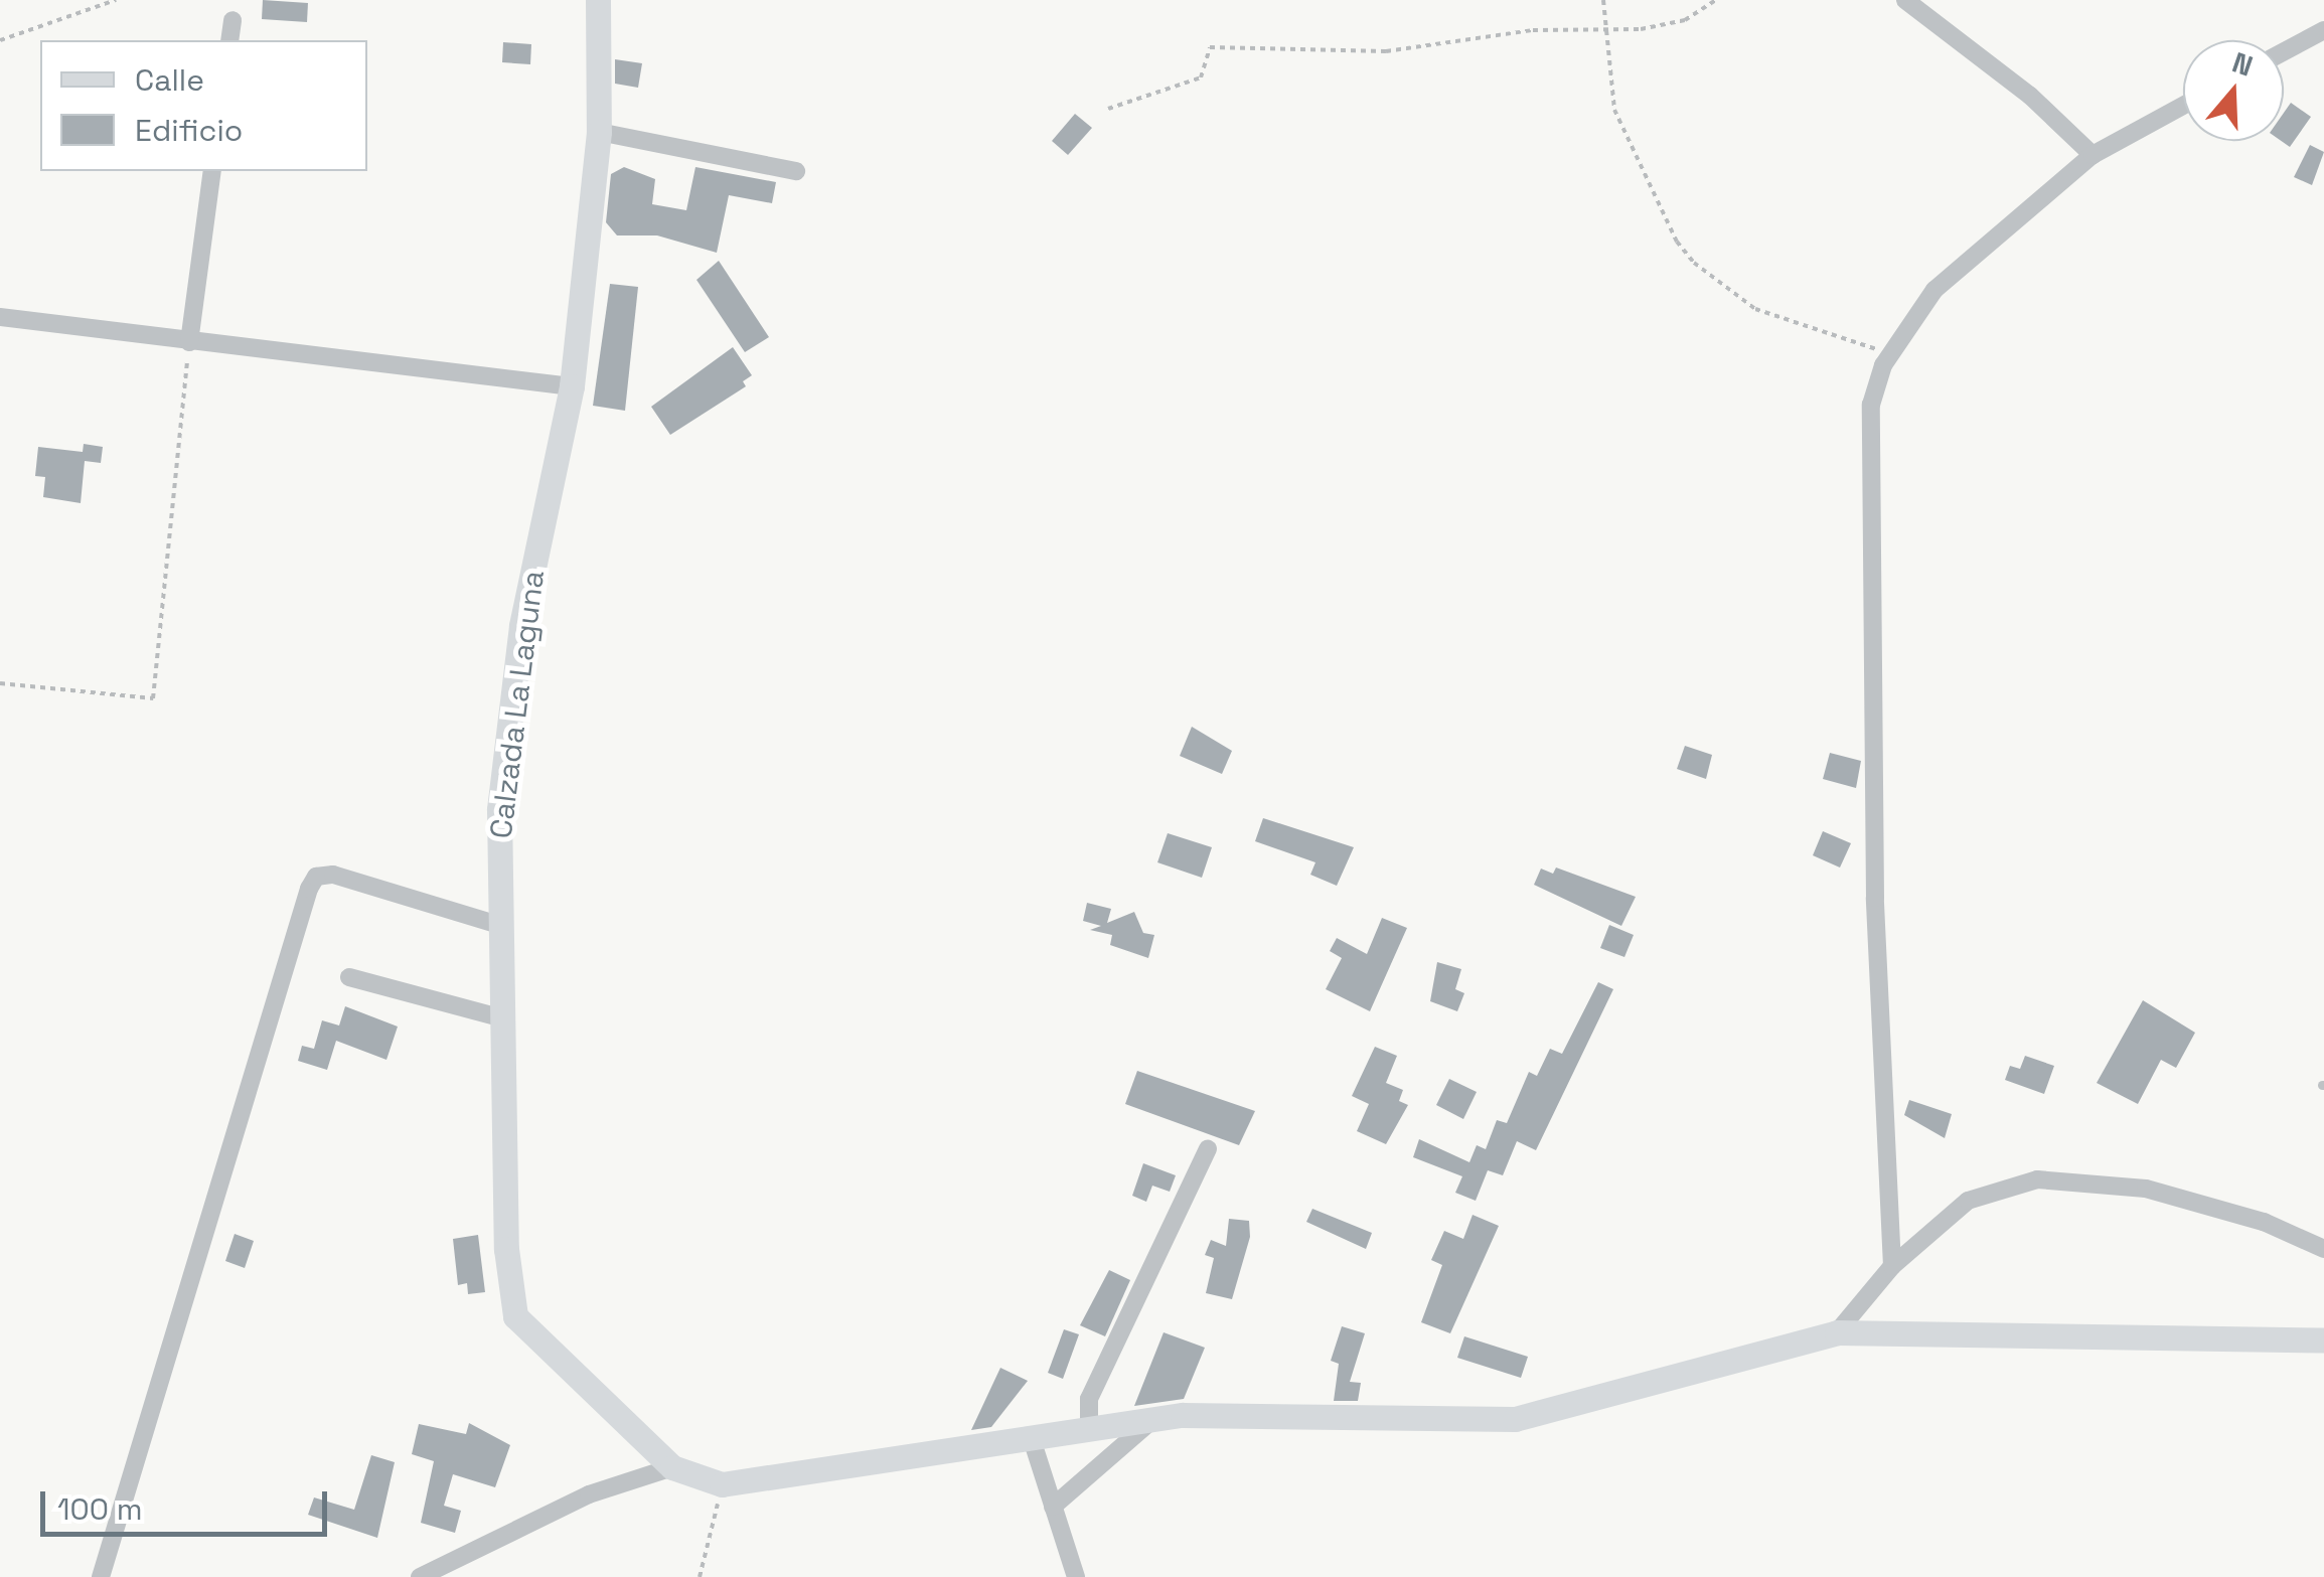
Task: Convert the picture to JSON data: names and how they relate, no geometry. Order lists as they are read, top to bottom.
{
  "streets": {
    "street": ["Calzada La Laguna"]
  },
  "legend": ["Calle", "Edificio"],
  "scale_bar": "100 m",
  "north": "top"
}
